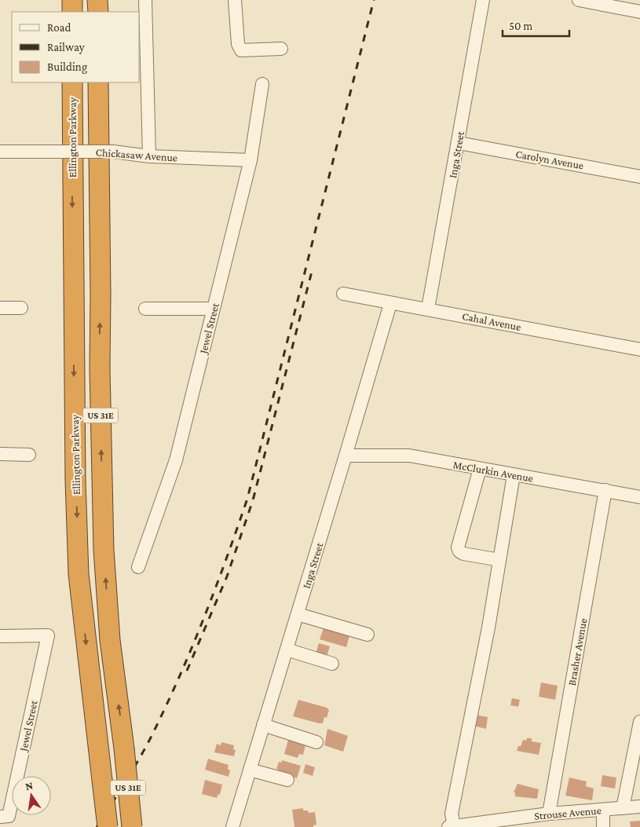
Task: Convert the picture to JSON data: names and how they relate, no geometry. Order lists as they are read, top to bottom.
{
  "streets": {
    "highway": ["Ellington Parkway", "US 31E"],
    "street": [
      "Chickasaw Avenue",
      "Inga Street",
      "Carolyn Avenue",
      "Cahal Avenue",
      "Jewel Street",
      "McClurkin Avenue",
      "Brasher Avenue",
      "Strouse Avenue"
    ]
  },
  "crossings": [
    ["Ellington Parkway", "US 31E"],
    ["Chickasaw Avenue", "Jewel Street"],
    ["Inga Street", "Carolyn Avenue"],
    ["Inga Street", "Cahal Avenue"],
    ["Inga Street", "McClurkin Avenue"],
    ["McClurkin Avenue", "Brasher Avenue"],
    ["Brasher Avenue", "Strouse Avenue"]
  ],
  "legend": ["Road", "Railway", "Building"],
  "scale_bar": "50 m",
  "north": "top"
}
